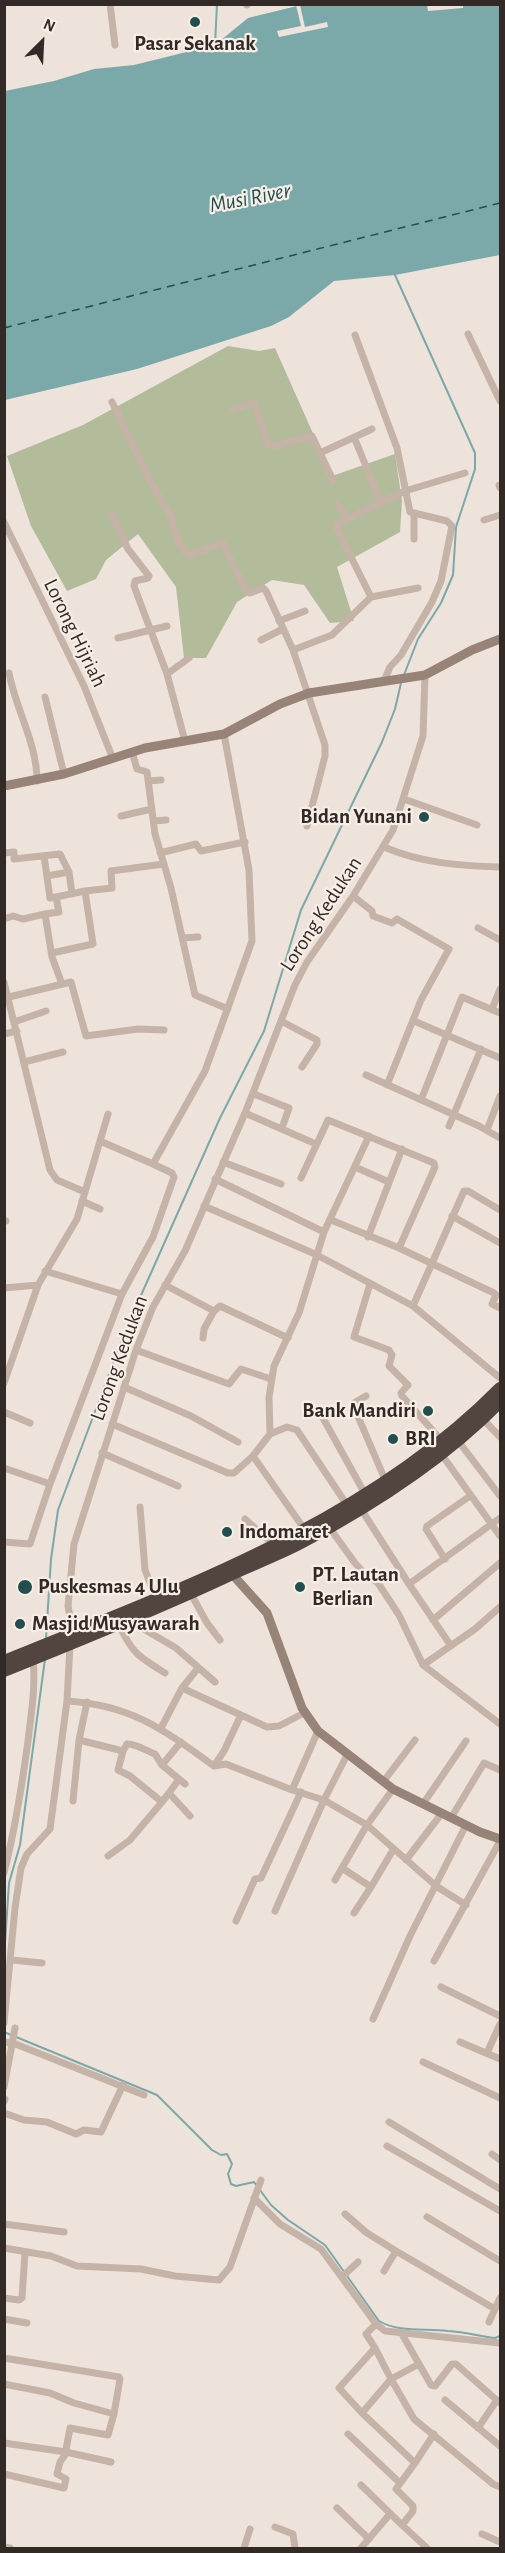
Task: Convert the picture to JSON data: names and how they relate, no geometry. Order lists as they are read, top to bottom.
{
  "streets": {
    "street": ["Lorong Hijriah", "Lorong Kedukan"]
  },
  "water": ["Musi River"],
  "places": [
    "Pasar Sekanak",
    "Bidan Yunani",
    "Bank Mandiri",
    "BRI",
    "Indomaret",
    "Puskesmas 4 Ulu",
    "PT. Lautan Berlian",
    "Masjid Musyawarah"
  ],
  "north": "top right"
}
